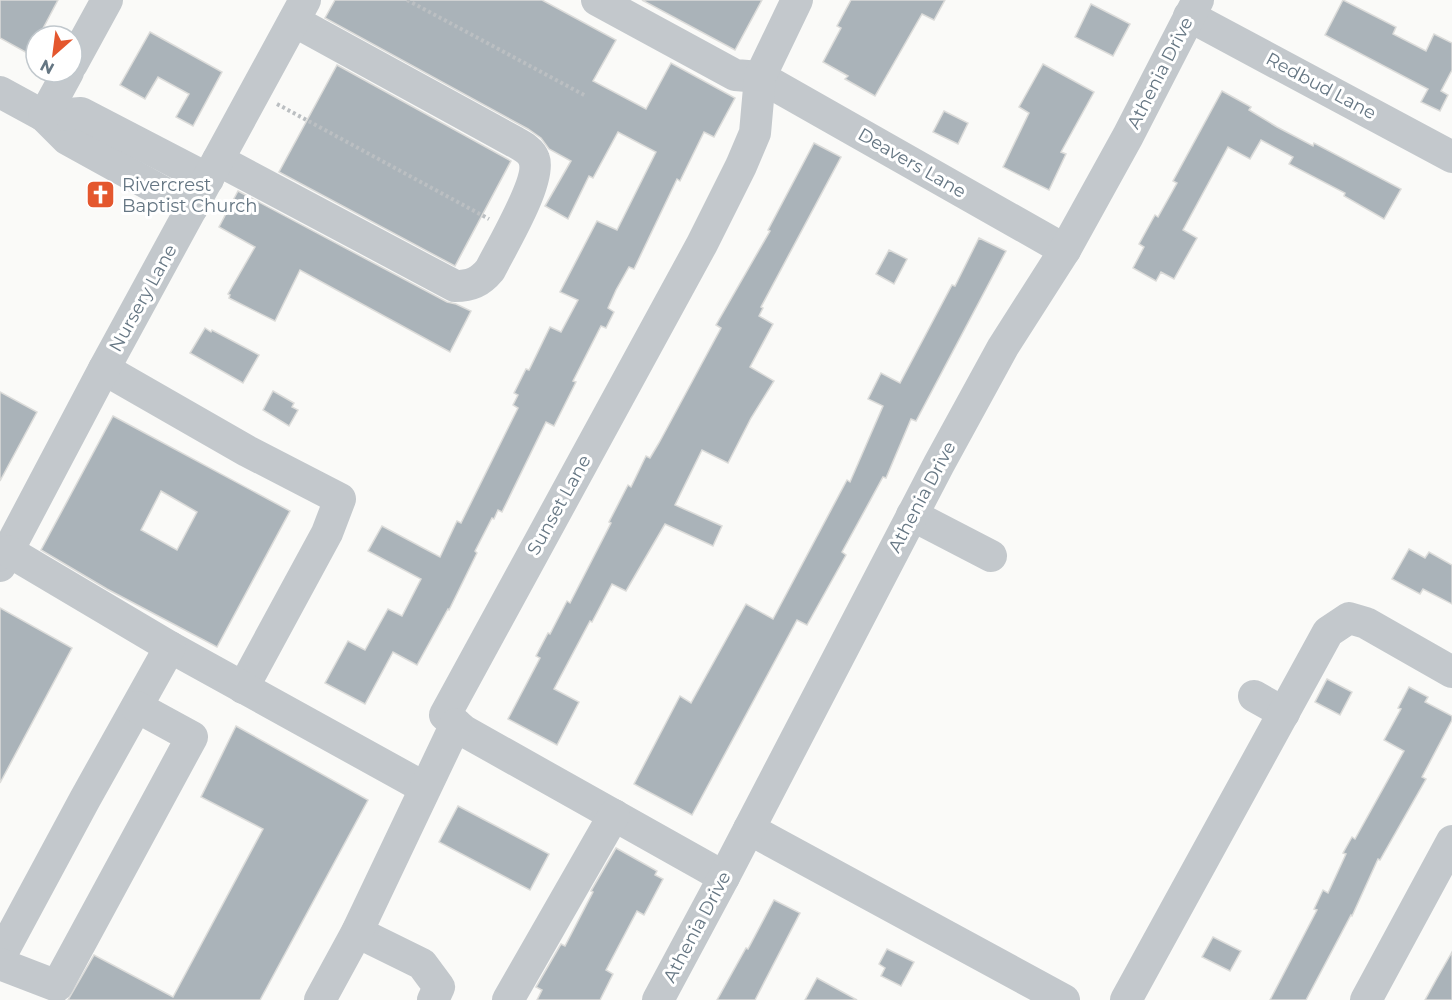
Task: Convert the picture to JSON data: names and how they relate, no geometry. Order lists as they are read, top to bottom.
{
  "streets": {
    "street": [
      "Athenia Drive",
      "Redbud Lane",
      "Deavers Lane",
      "Nursery Lane",
      "Sunset Lane"
    ]
  },
  "crossings": [
    ["Athenia Drive", "Redbud Lane"],
    ["Athenia Drive", "Deavers Lane"],
    ["Deavers Lane", "Sunset Lane"]
  ],
  "places": {
    "church": ["Rivercrest Baptist Church"]
  },
  "north": "bottom left"
}
